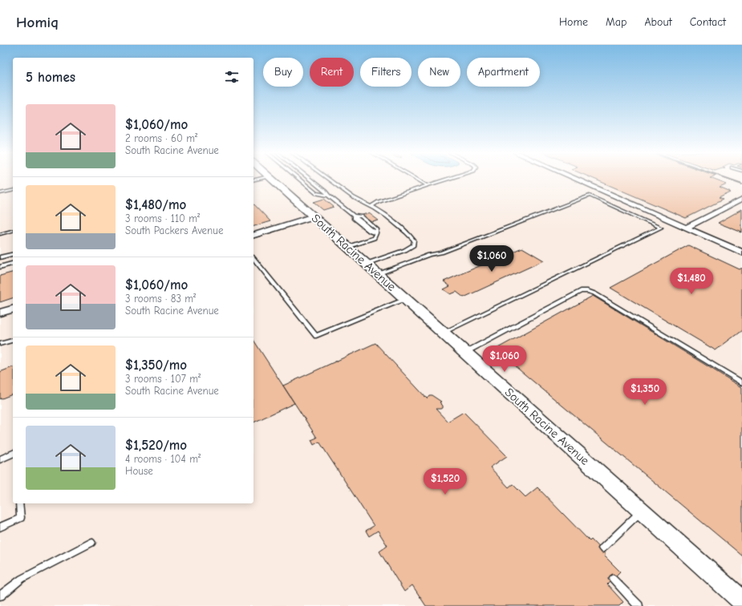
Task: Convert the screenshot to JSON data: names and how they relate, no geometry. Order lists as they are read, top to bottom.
{
  "streets": {
    "street": ["South Racine Avenue"]
  },
  "page": {
    "header": "Homiq",
    "nav": [
      "Home",
      "Map",
      "About",
      "Contact"
    ],
    "chip": [
      "Buy",
      "Rent",
      "Filters",
      "New",
      "Apartment"
    ],
    "heading": "5 homes",
    "list": [
      {
        "name": "$1,060/mo",
        "note": "2 rooms · 60 m² · South Racine Avenue"
      },
      {
        "name": "$1,480/mo",
        "note": "3 rooms · 110 m² · South Packers Avenue"
      },
      {
        "name": "$1,060/mo",
        "note": "3 rooms · 83 m² · South Racine Avenue"
      },
      {
        "name": "$1,350/mo",
        "note": "3 rooms · 107 m² · South Racine Avenue"
      },
      {
        "name": "$1,520/mo",
        "note": "4 rooms · 104 m² · House"
      }
    ],
    "price": [
      "$1,060",
      "$1,480",
      "$1,060",
      "$1,350",
      "$1,520"
    ]
  }
}
